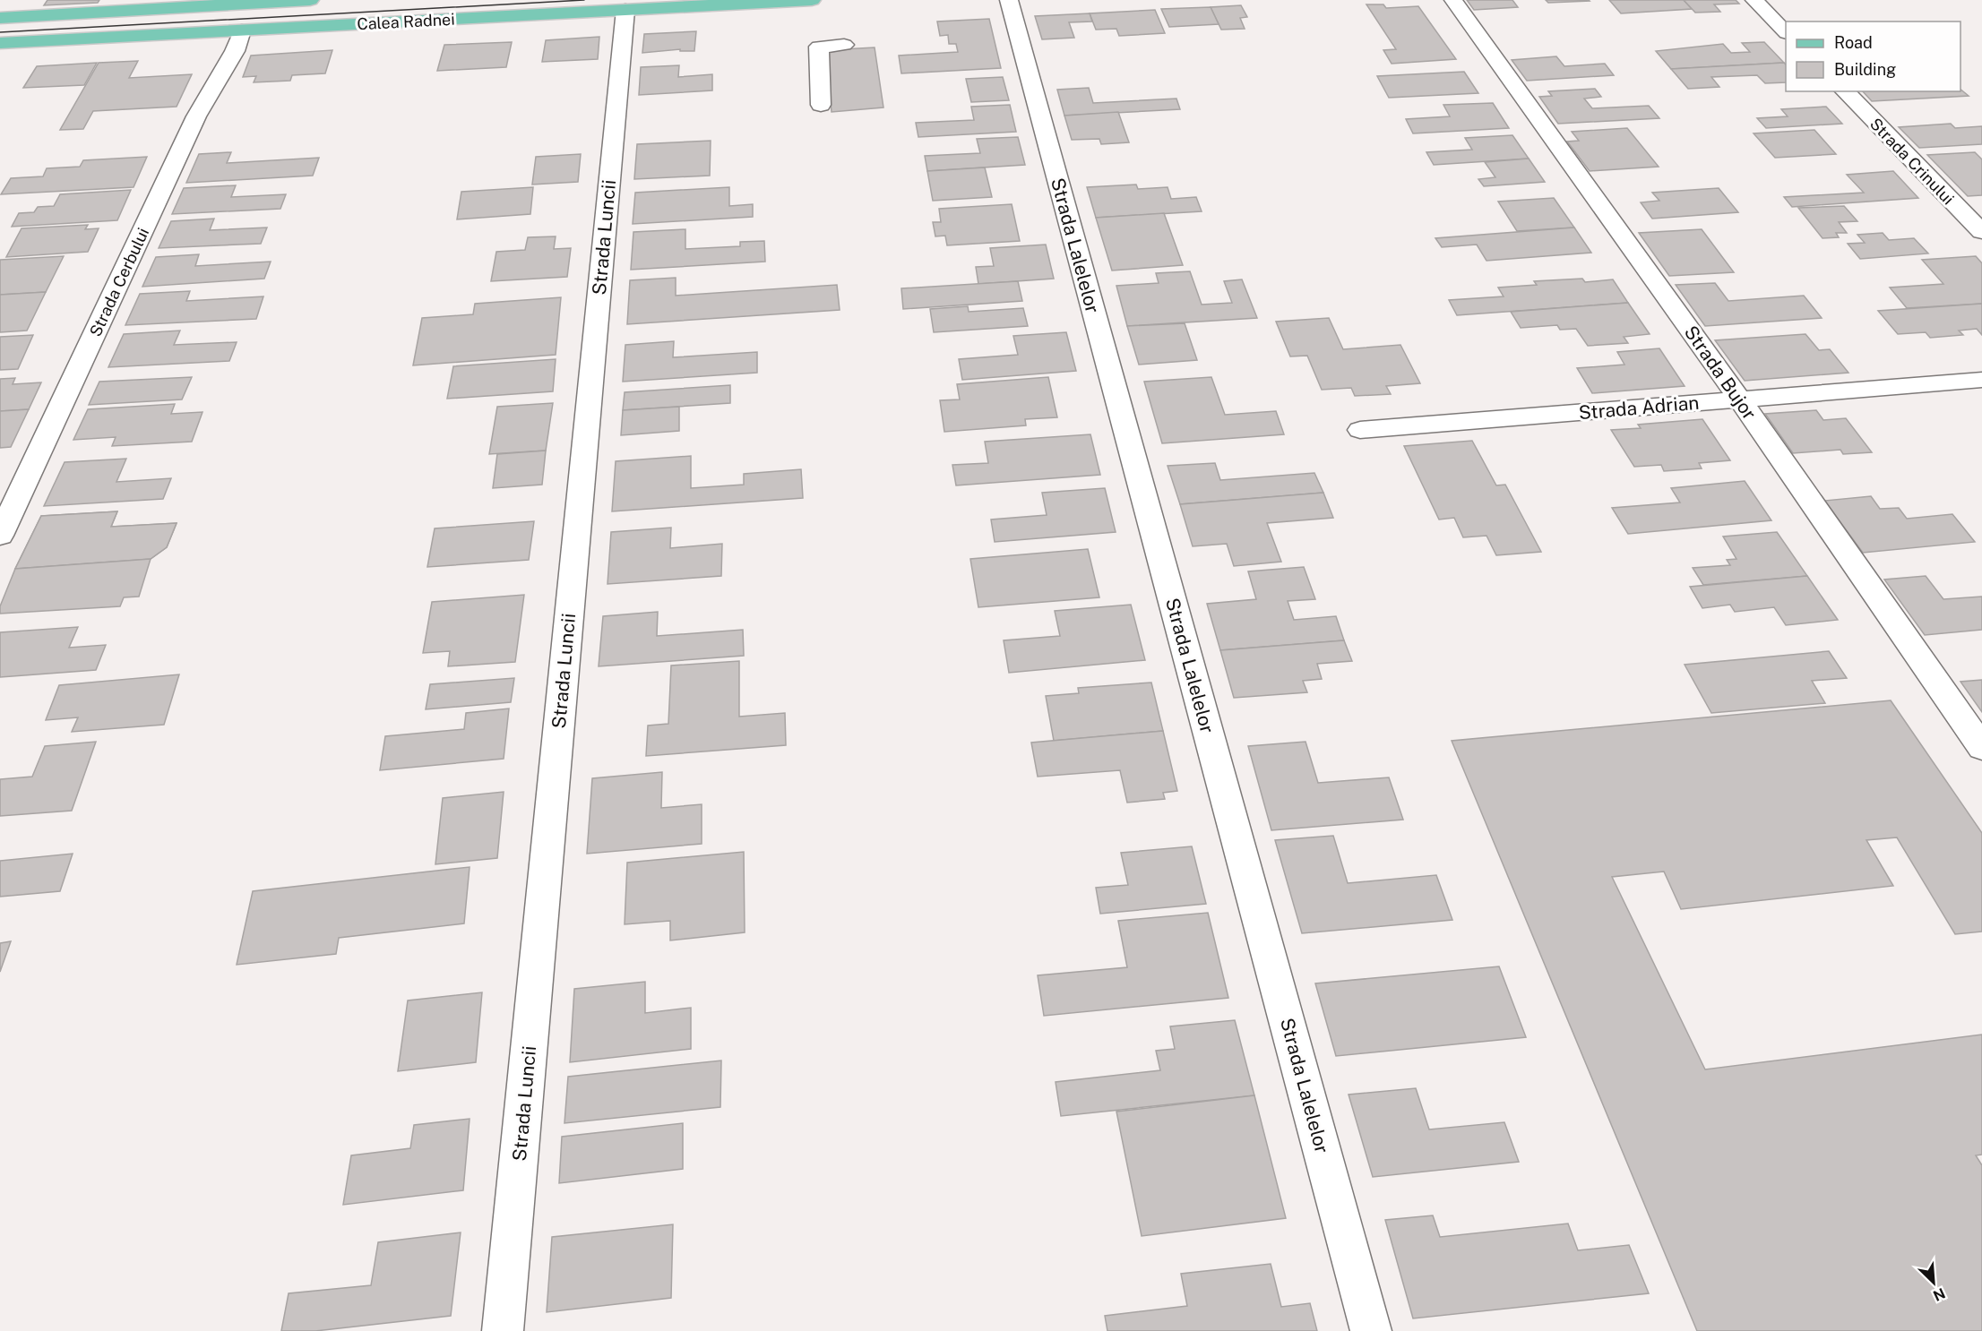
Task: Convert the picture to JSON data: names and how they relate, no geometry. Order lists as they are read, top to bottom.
{
  "streets": {
    "main road": ["Calea Radnei"],
    "street": [
      "Strada Crinului",
      "Strada Luncii",
      "Strada Lalelelor",
      "Strada Cerbului",
      "Strada Bujor",
      "Strada Adrian"
    ]
  },
  "crossings": [
    ["Calea Radnei", "Strada Luncii"],
    ["Calea Radnei", "Strada Cerbului"],
    ["Strada Bujor", "Strada Adrian"]
  ],
  "legend": ["Road", "Building"],
  "north": "bottom right"
}
